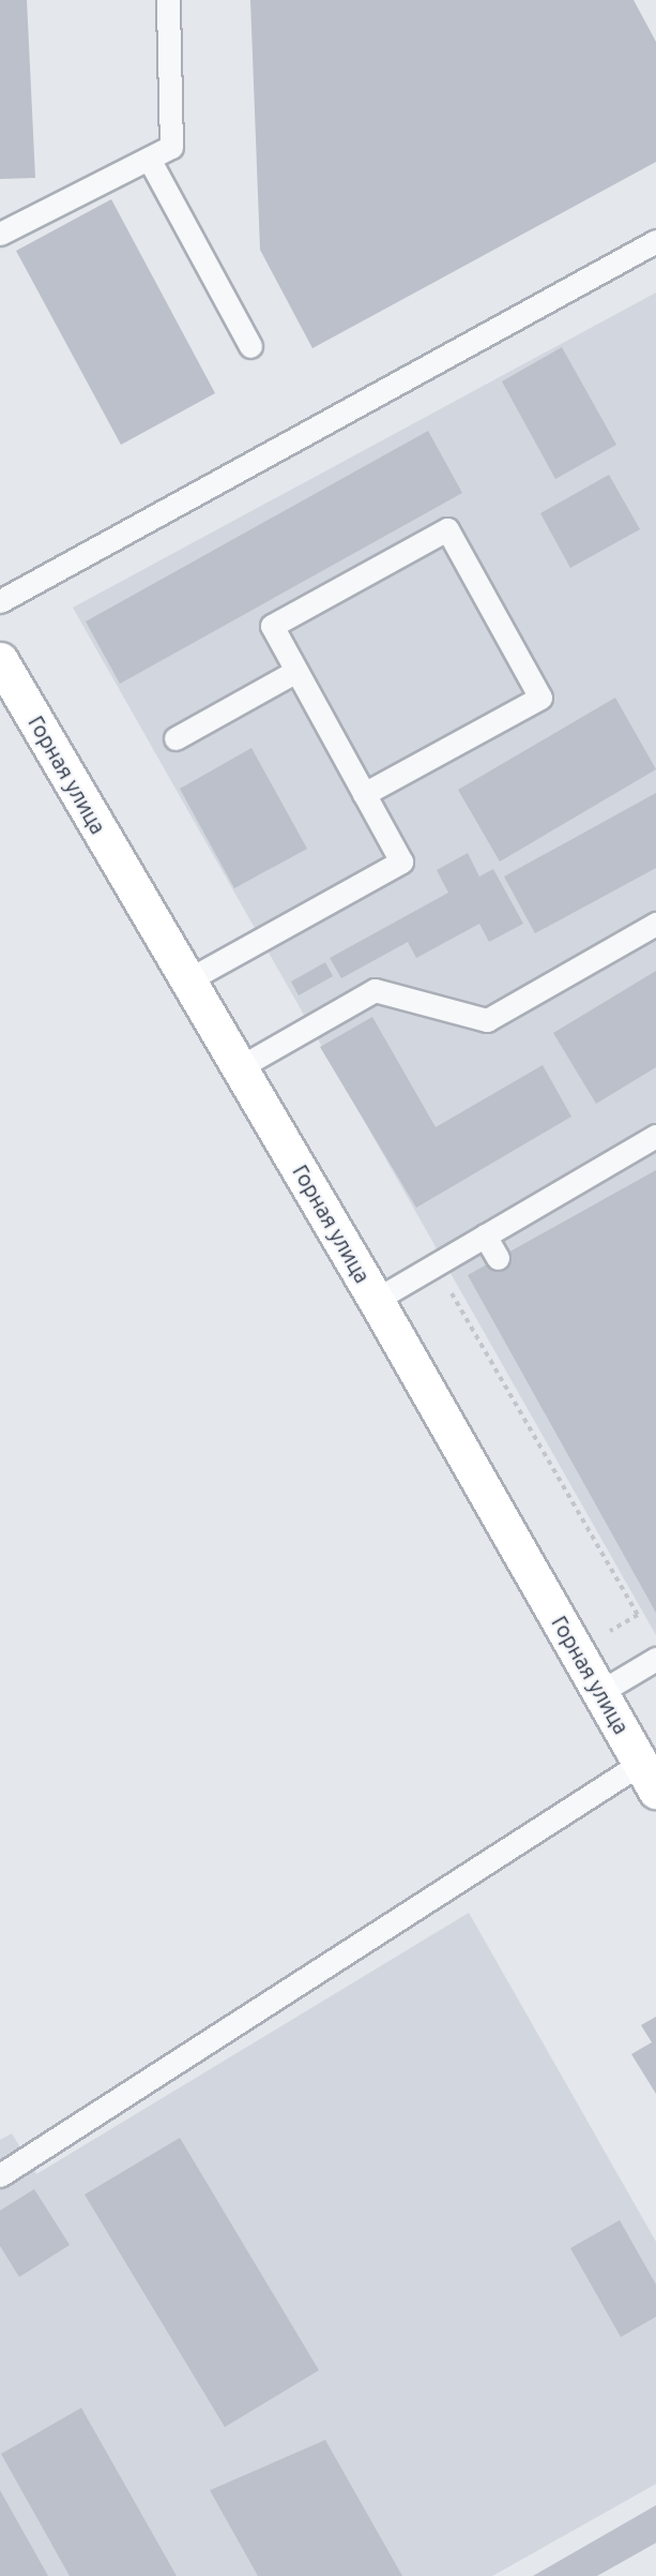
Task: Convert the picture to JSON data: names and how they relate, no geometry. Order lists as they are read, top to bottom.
{
  "streets": {
    "street": ["Горная улица"]
  }
}
